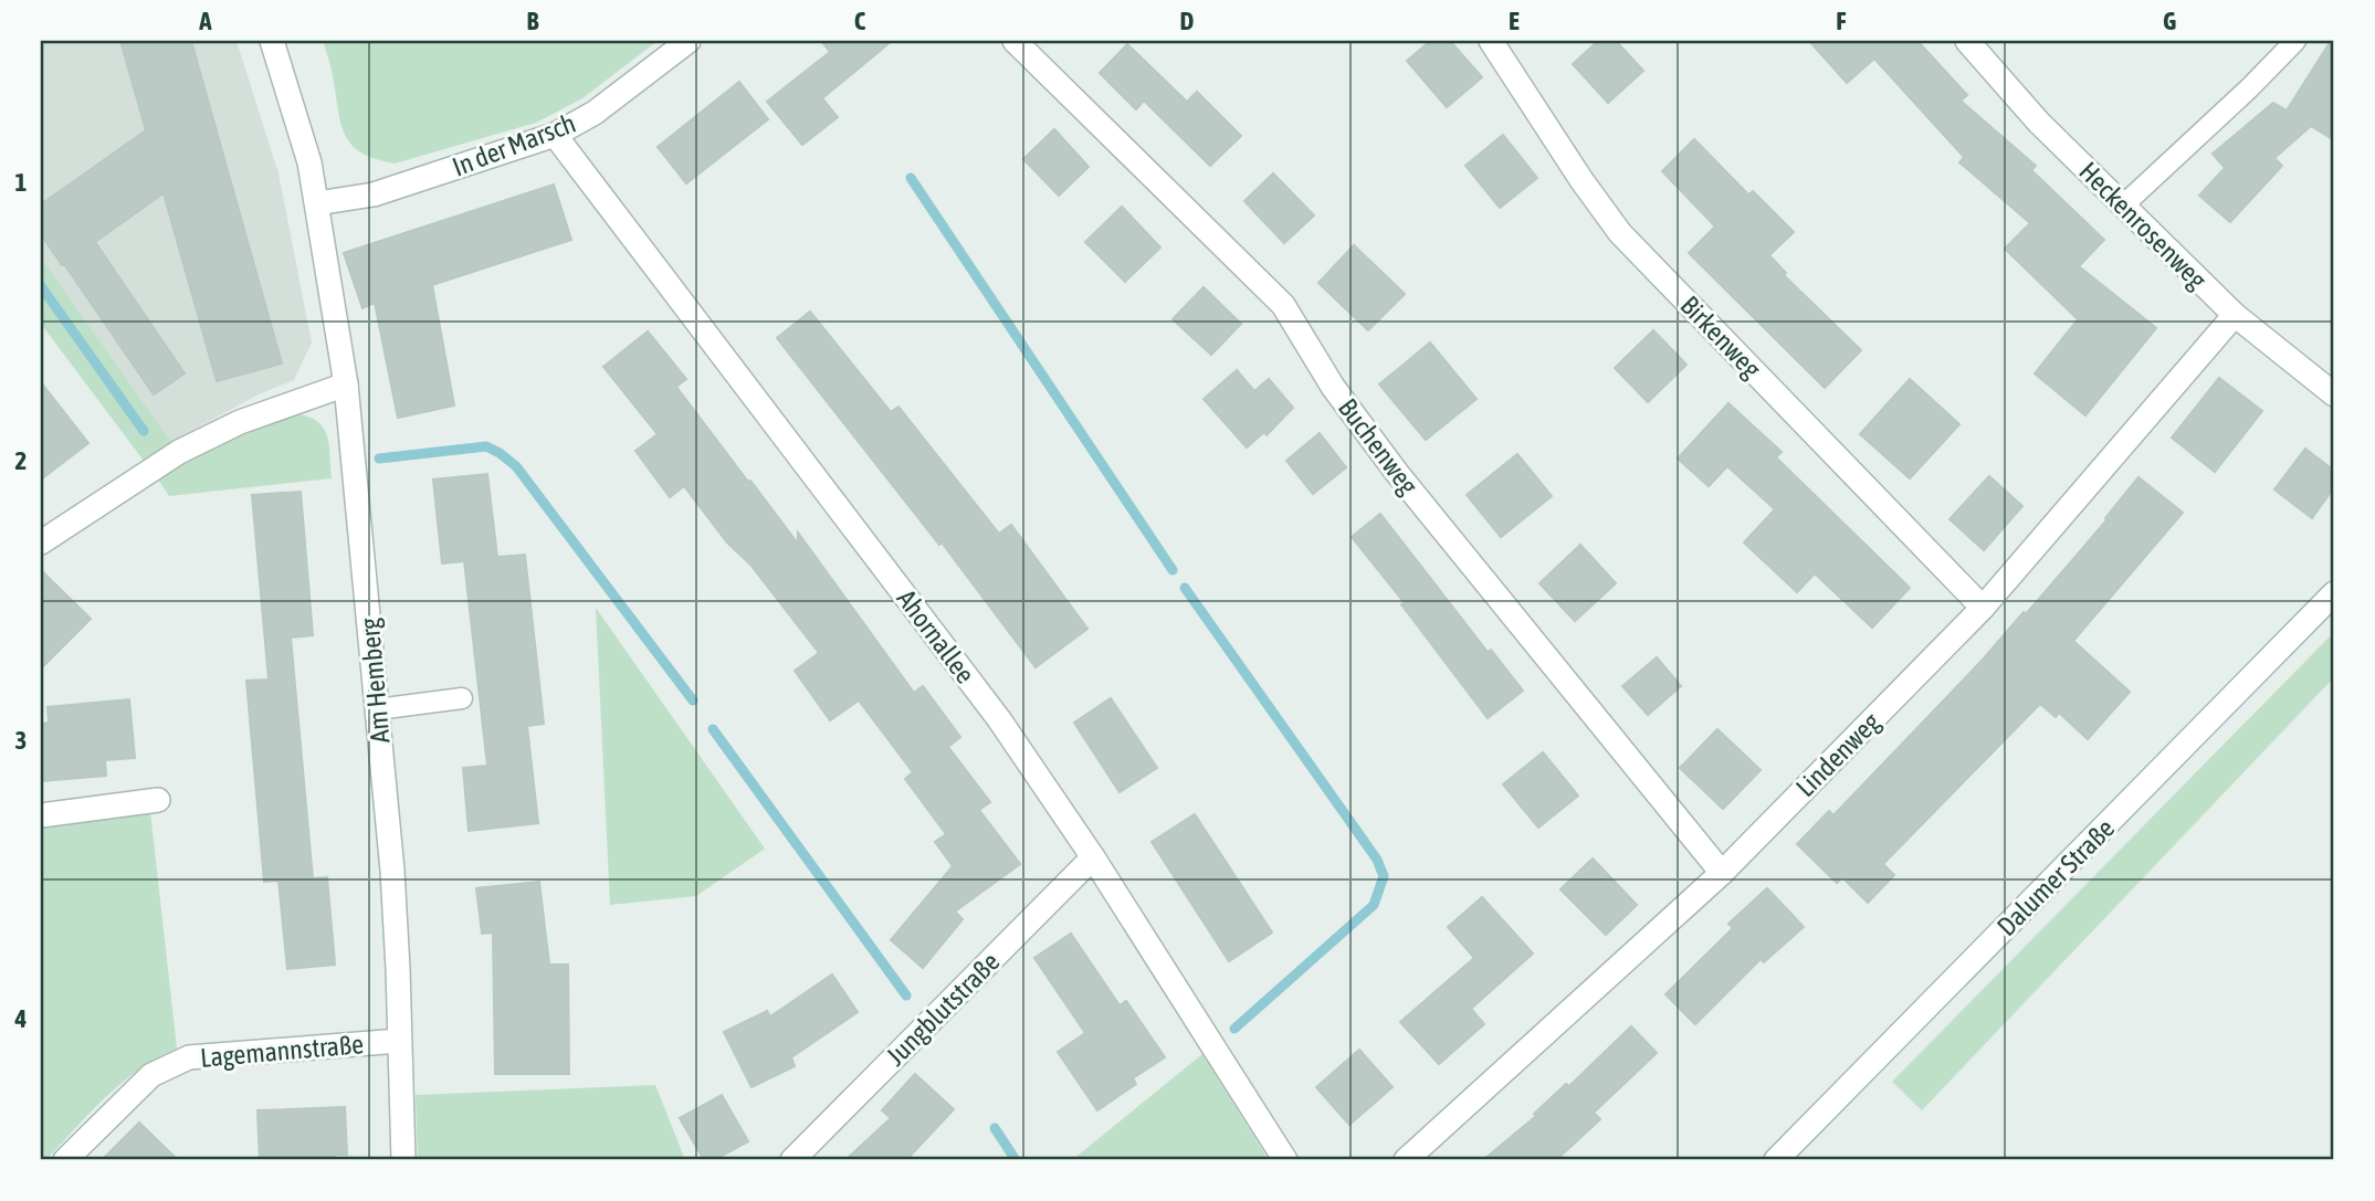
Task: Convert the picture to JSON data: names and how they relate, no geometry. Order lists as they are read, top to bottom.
{
  "streets": {
    "street": [
      "In der Marsch",
      "Heckenrosenweg",
      "Birkenweg",
      "Buchenweg",
      "Ahornallee",
      "Am Hemberg",
      "Lindenweg",
      "Dalumer Straße",
      "Jungblutstraße",
      "Lagemannstraße"
    ]
  },
  "crossings": [
    ["In der Marsch", "Ahornallee"],
    ["In der Marsch", "Am Hemberg"],
    ["Heckenrosenweg", "Lindenweg"],
    ["Birkenweg", "Lindenweg"],
    ["Buchenweg", "Lindenweg"],
    ["Ahornallee", "Jungblutstraße"],
    ["Am Hemberg", "Lagemannstraße"]
  ],
  "grid": {
    "columns": [
      "A",
      "B",
      "C",
      "D",
      "E",
      "F",
      "G"
    ],
    "rows": [
      "1",
      "2",
      "3",
      "4"
    ]
  }
}
